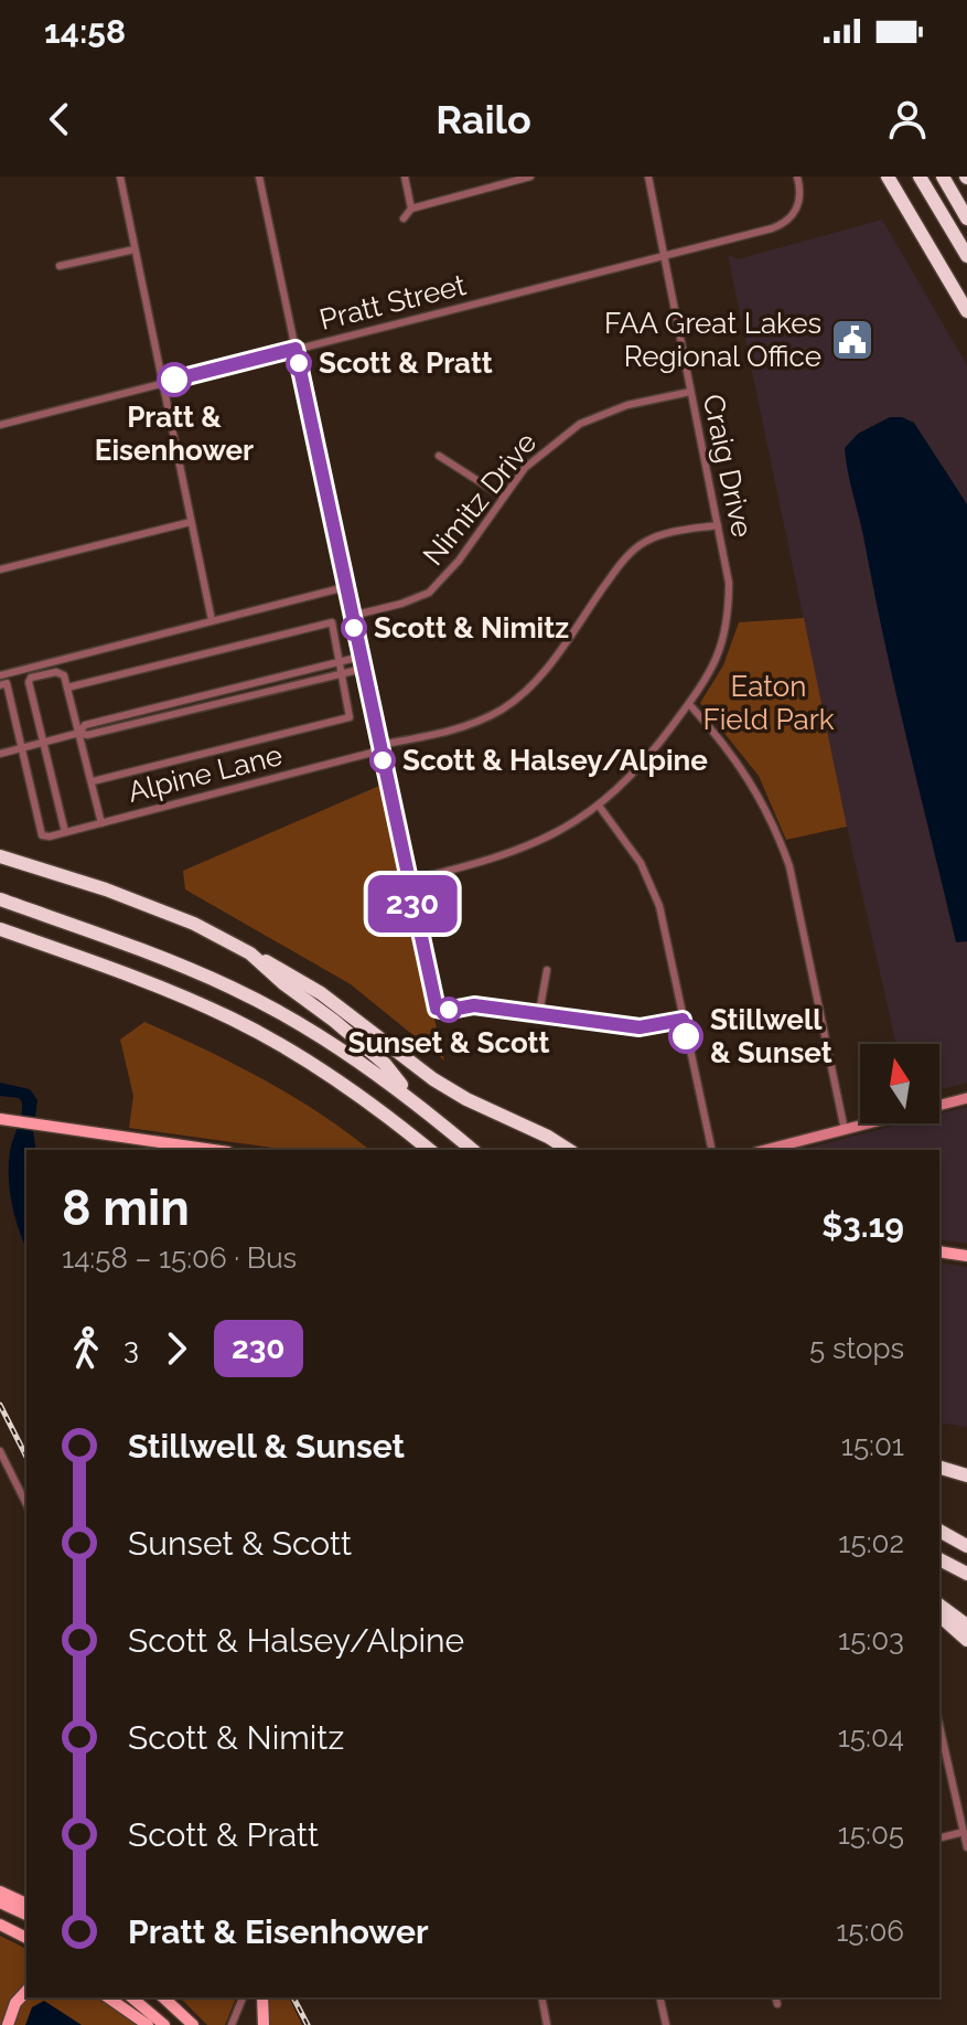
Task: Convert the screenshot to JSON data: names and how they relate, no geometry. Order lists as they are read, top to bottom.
{
  "streets": {
    "street": [
      "Pratt Street",
      "Craig Drive",
      "Nimitz Drive",
      "Alpine Lane"
    ]
  },
  "crossings": [
    ["Pratt Street", "Craig Drive"],
    ["Craig Drive", "Nimitz Drive"],
    ["Craig Drive", "Alpine Lane"]
  ],
  "parks": ["Eaton Field Park"],
  "places": {
    "public building": ["FAA Great Lakes Regional Office"],
    "other": [
      "Scott & Pratt",
      "Pratt & Eisenhower",
      "Scott & Nimitz",
      "Scott & Halsey/Alpine",
      "Sunset & Scott",
      "Stillwell & Sunset"
    ]
  },
  "lines": ["bus line 230"],
  "north": "top",
  "page": {
    "status": "14:58",
    "header": "Railo",
    "on_map": "230",
    "heading": ["8 min", "14:58 – 15:06 · Bus", "$3.19"],
    "legs": ["3", "230", "5 stops"],
    "list": [
      {
        "name": "Stillwell & Sunset",
        "value": "15:01"
      },
      {
        "name": "Sunset & Scott",
        "value": "15:02"
      },
      {
        "name": "Scott & Halsey/Alpine",
        "value": "15:03"
      },
      {
        "name": "Scott & Nimitz",
        "value": "15:04"
      },
      {
        "name": "Scott & Pratt",
        "value": "15:05"
      },
      {
        "name": "Pratt & Eisenhower",
        "value": "15:06"
      }
    ]
  }
}
